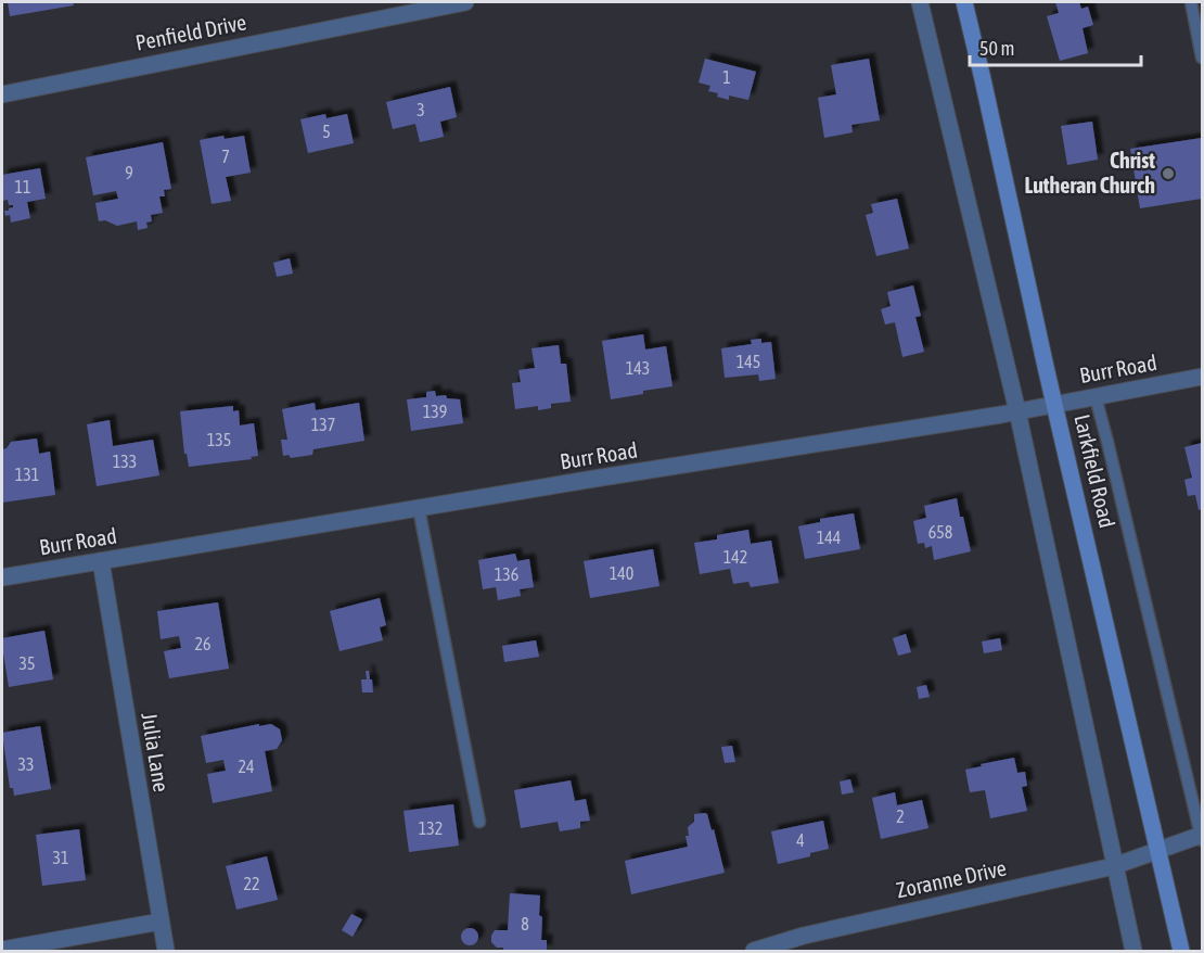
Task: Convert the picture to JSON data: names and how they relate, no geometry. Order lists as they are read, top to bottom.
{
  "streets": {
    "main road": ["Larkfield Road"],
    "street": [
      "Penfield Drive",
      "Burr Road",
      "Julia Lane",
      "Zoranne Drive"
    ]
  },
  "crossings": [
    ["Burr Road", "Larkfield Road"],
    ["Burr Road", "Julia Lane"],
    ["Larkfield Road", "Zoranne Drive"]
  ],
  "places": ["Christ Lutheran Church"],
  "house_numbers": [
    "1",
    "3",
    "5",
    "7",
    "9",
    "11",
    "145",
    "143",
    "139",
    "137",
    "135",
    "133",
    "131",
    "658",
    "144",
    "142",
    "140",
    "136",
    "26",
    "35",
    "33",
    "24",
    "2",
    "132",
    "4",
    "31",
    "22",
    "8"
  ],
  "scale_bar": "50 m"
}
